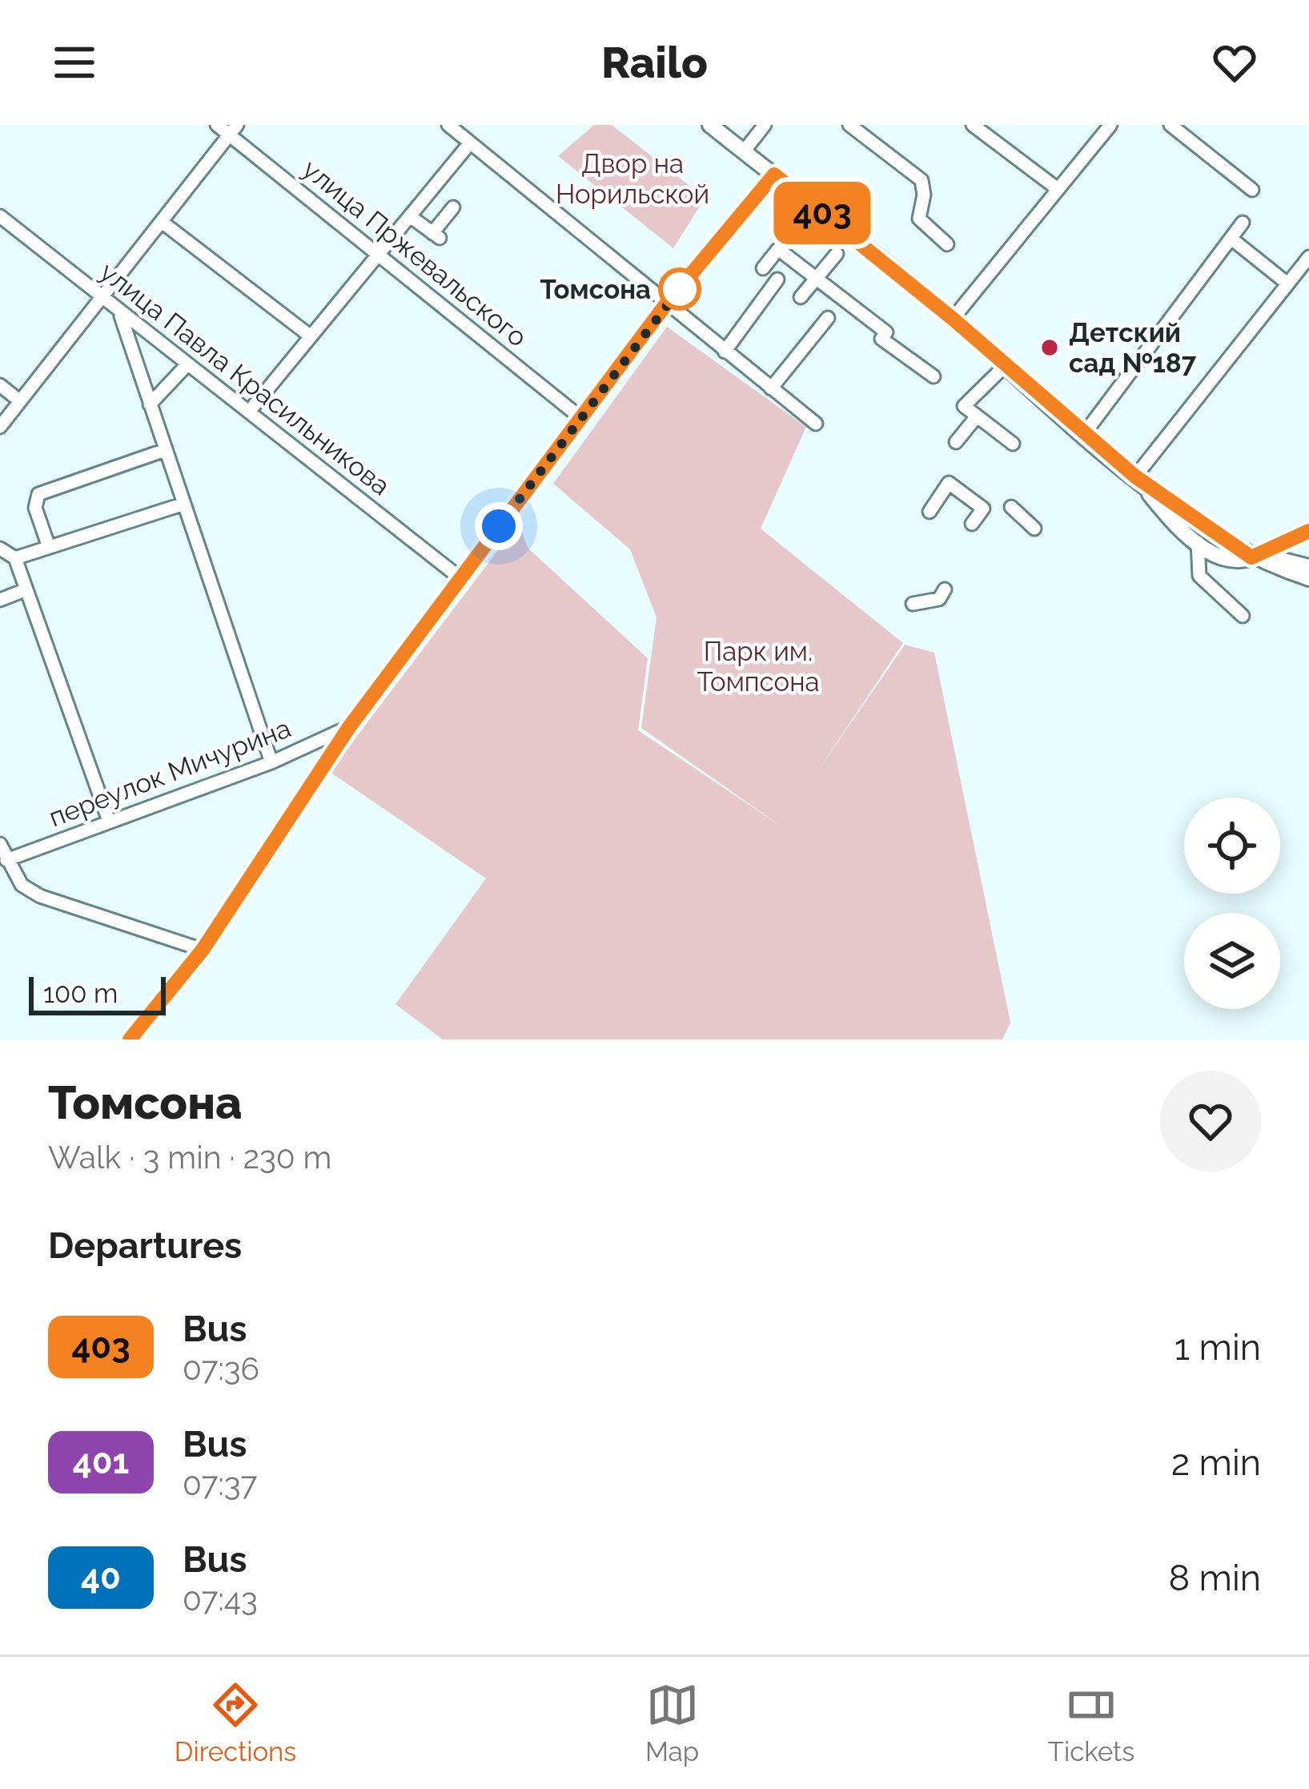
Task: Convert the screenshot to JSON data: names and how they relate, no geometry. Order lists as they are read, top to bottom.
{
  "streets": {
    "street": ["улица Пржевальского", "улица Павла Красильникова", "переулок Мичурина"]
  },
  "parks": ["Двор на Норильской", "Парк им. Томпсона"],
  "places": ["Томсона", "Детский сад №187"],
  "lines": ["bus line 403"],
  "scale_bar": "100 m",
  "page": {
    "header": "Railo",
    "on_map": "403",
    "scale": "100 m",
    "heading": [
      ["Томсона", "Walk · 3 min · 230 m"],
      "Departures"
    ],
    "list": [
      {
        "mark": "403",
        "name": "Bus",
        "note": "07:36",
        "value": "1 min"
      },
      {
        "mark": "401",
        "name": "Bus",
        "note": "07:37",
        "value": "2 min"
      },
      {
        "mark": "40",
        "name": "Bus",
        "note": "07:43",
        "value": "8 min"
      }
    ],
    "tabs": ["Directions", "Map", "Tickets"]
  }
}
